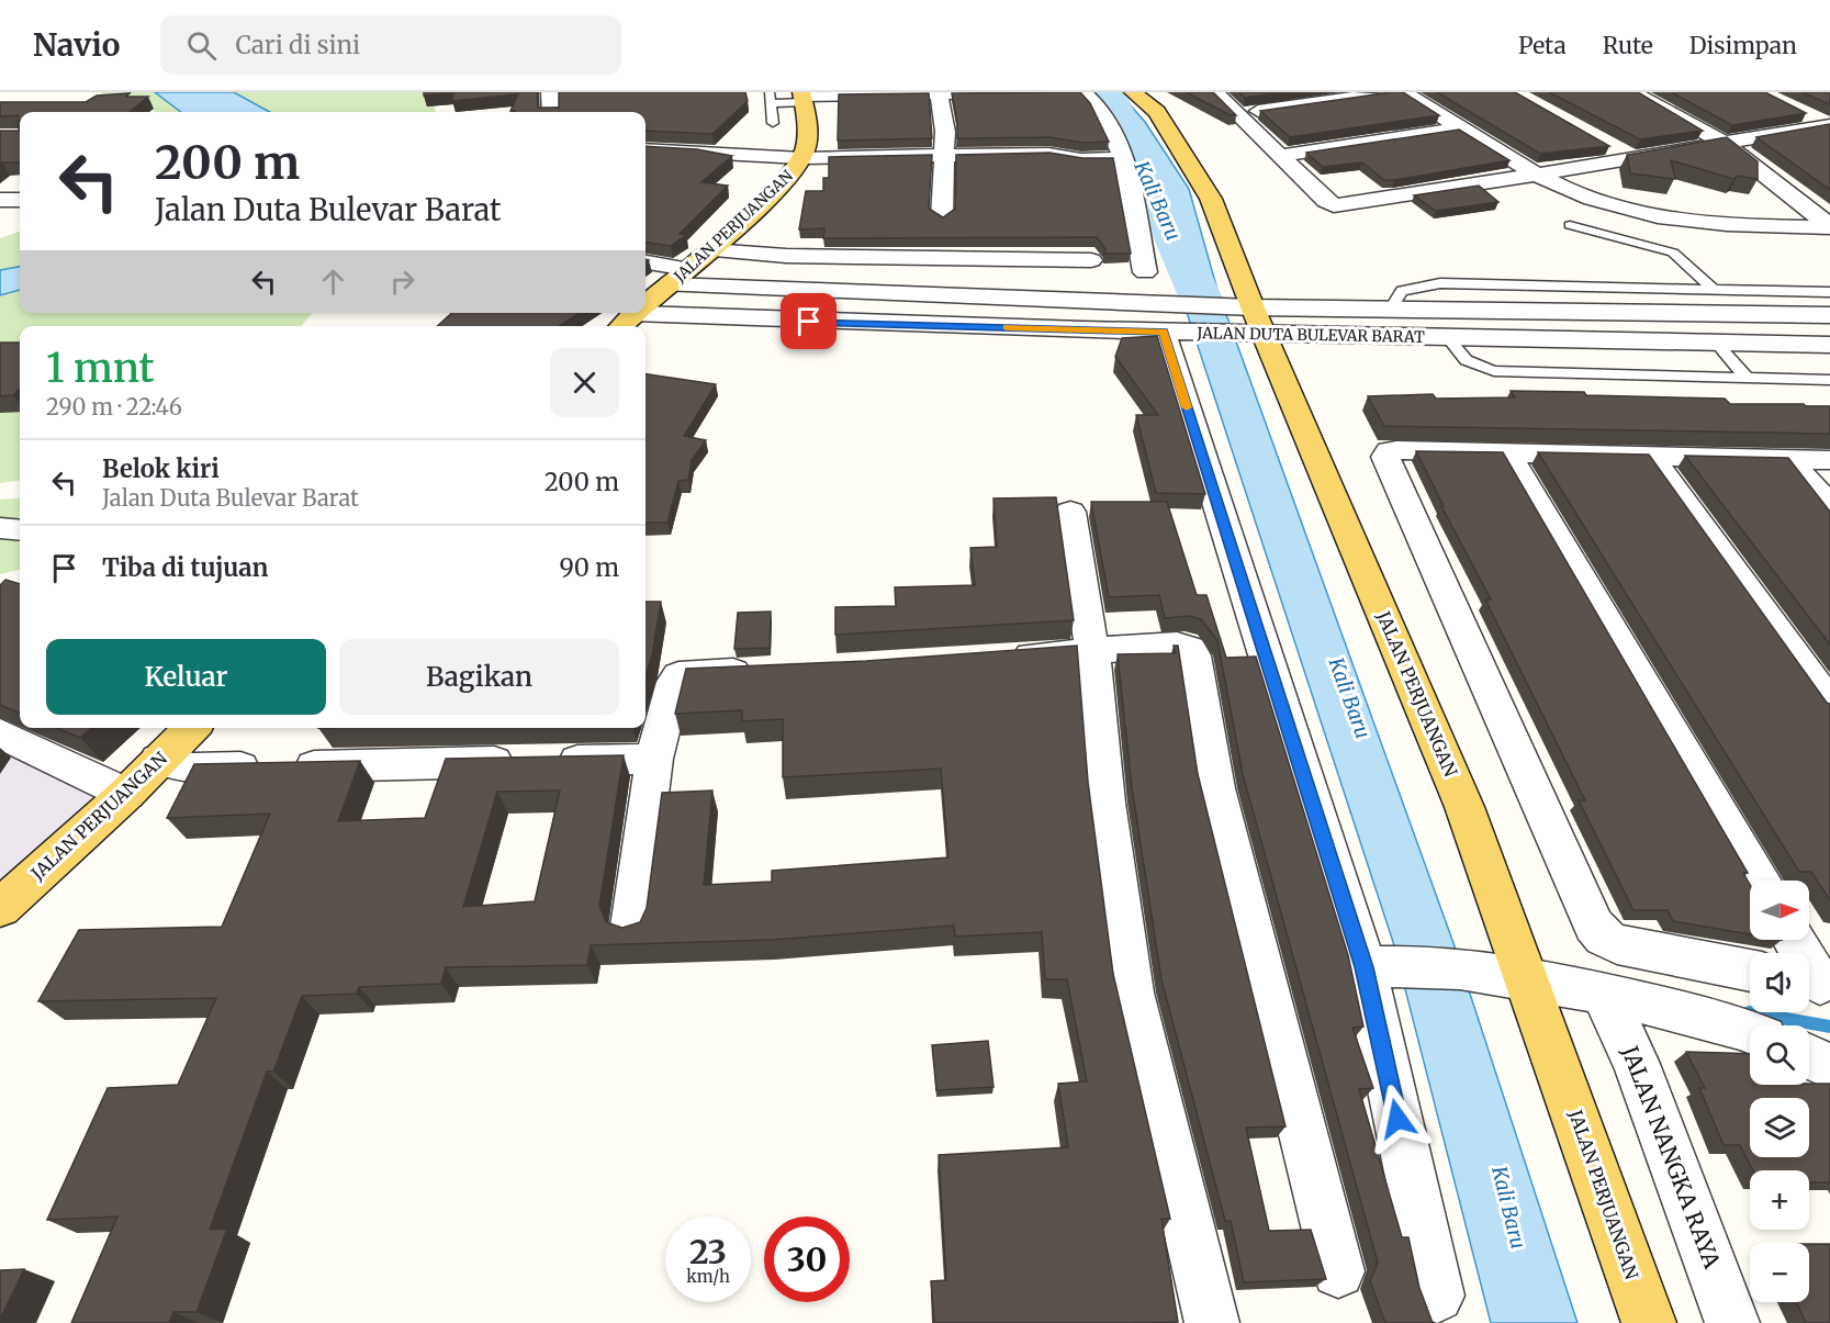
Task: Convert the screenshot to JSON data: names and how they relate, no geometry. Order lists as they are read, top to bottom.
{
  "streets": {
    "main road": ["JALAN PERJUANGAN"],
    "street": ["JALAN DUTA BULEVAR BARAT", "JALAN NANGKA RAYA"]
  },
  "crossings": [
    ["JALAN PERJUANGAN", "JALAN DUTA BULEVAR BARAT"]
  ],
  "water": ["Kali Baru"],
  "north": "right",
  "page": {
    "header": "Navio",
    "search": "Cari di sini",
    "nav": ["Peta", "Rute", "Disimpan"],
    "turn": ["200 m", "Jalan Duta Bulevar Barat"],
    "heading": ["1 mnt", "290 m · 22:46"],
    "list": [
      {
        "name": "Belok kiri",
        "note": "Jalan Duta Bulevar Barat",
        "value": "200 m"
      },
      {
        "name": "Tiba di tujuan",
        "value": "90 m"
      }
    ],
    "buttons": ["Keluar", "Bagikan"],
    "map_buttons": ["+", "−"],
    "speed": "23 km/h",
    "limit": "30"
  }
}
